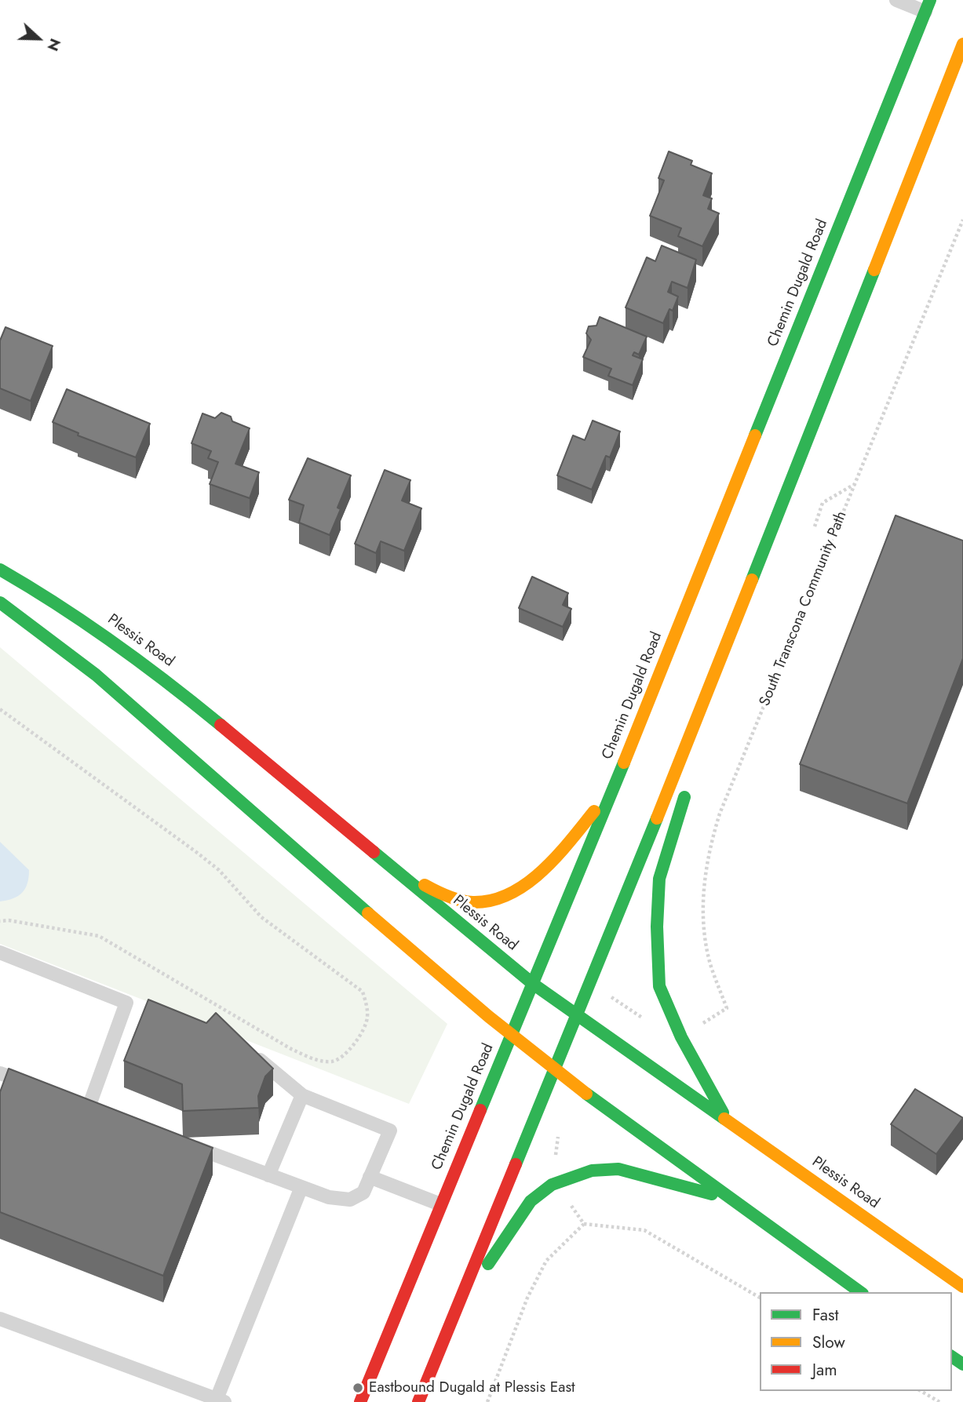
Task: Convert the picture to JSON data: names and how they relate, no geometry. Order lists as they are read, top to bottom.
{
  "streets": {
    "main road": ["Chemin Dugald Road", "Plessis Road"],
    "path": ["South Transcona Community Path"]
  },
  "crossings": [
    ["Chemin Dugald Road", "Plessis Road"]
  ],
  "places": ["Eastbound Dugald at Plessis East"],
  "legend": ["Fast", "Slow", "Jam"],
  "north": "right"
}
